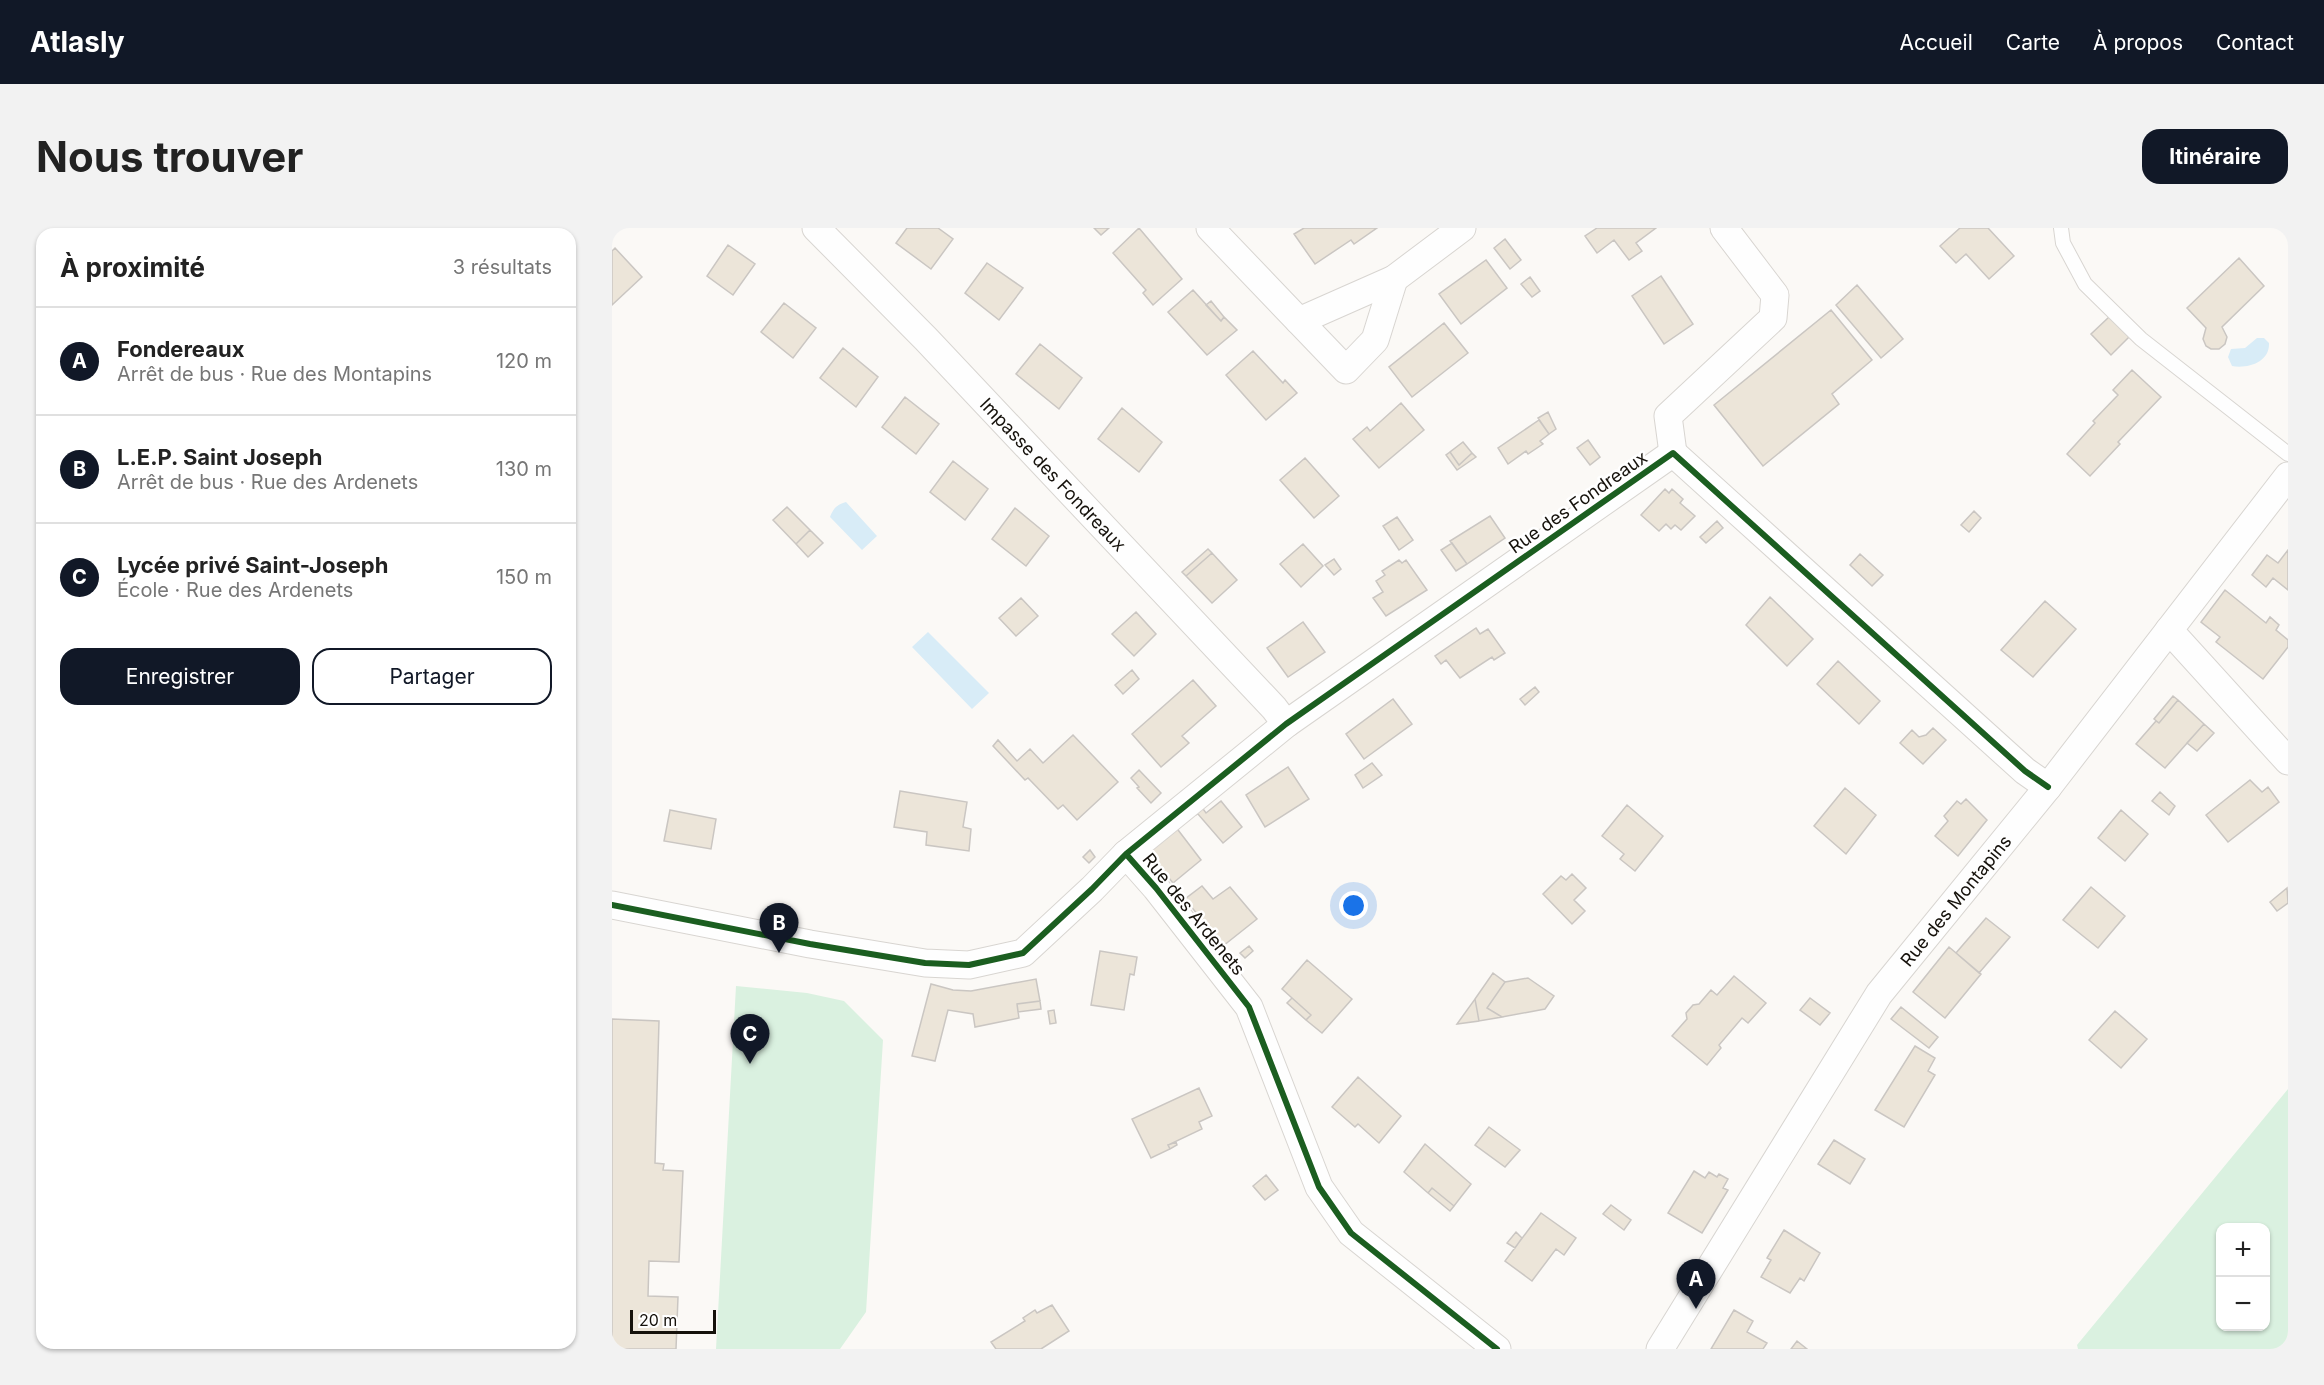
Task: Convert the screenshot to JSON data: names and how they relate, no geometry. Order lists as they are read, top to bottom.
{
  "streets": {
    "street": [
      "Impasse des Fondreaux",
      "Rue des Fondreaux",
      "Rue des Montapins",
      "Rue des Ardenets"
    ]
  },
  "crossings": [
    ["Impasse des Fondreaux", "Rue des Fondreaux"],
    ["Rue des Fondreaux", "Rue des Montapins"],
    ["Rue des Fondreaux", "Rue des Ardenets"]
  ],
  "scale_bar": "20 m",
  "page": {
    "header": "Atlasly",
    "nav": [
      "Accueil",
      "Carte",
      "À propos",
      "Contact"
    ],
    "buttons": [
      "Itinéraire",
      ["Enregistrer", "Partager"]
    ],
    "title": "Nous trouver",
    "heading": ["À proximité", "3 résultats"],
    "list": [
      {
        "mark": "A",
        "name": "Fondereaux",
        "note": "Arrêt de bus · Rue des Montapins",
        "value": "120 m"
      },
      {
        "mark": "B",
        "name": "L.E.P. Saint Joseph",
        "note": "Arrêt de bus · Rue des Ardenets",
        "value": "130 m"
      },
      {
        "mark": "C",
        "name": "Lycée privé Saint-Joseph",
        "note": "École · Rue des Ardenets",
        "value": "150 m"
      }
    ],
    "pins": ["B", "C", "A"],
    "map_buttons": ["+", "−"],
    "scale": "20 m"
  }
}
